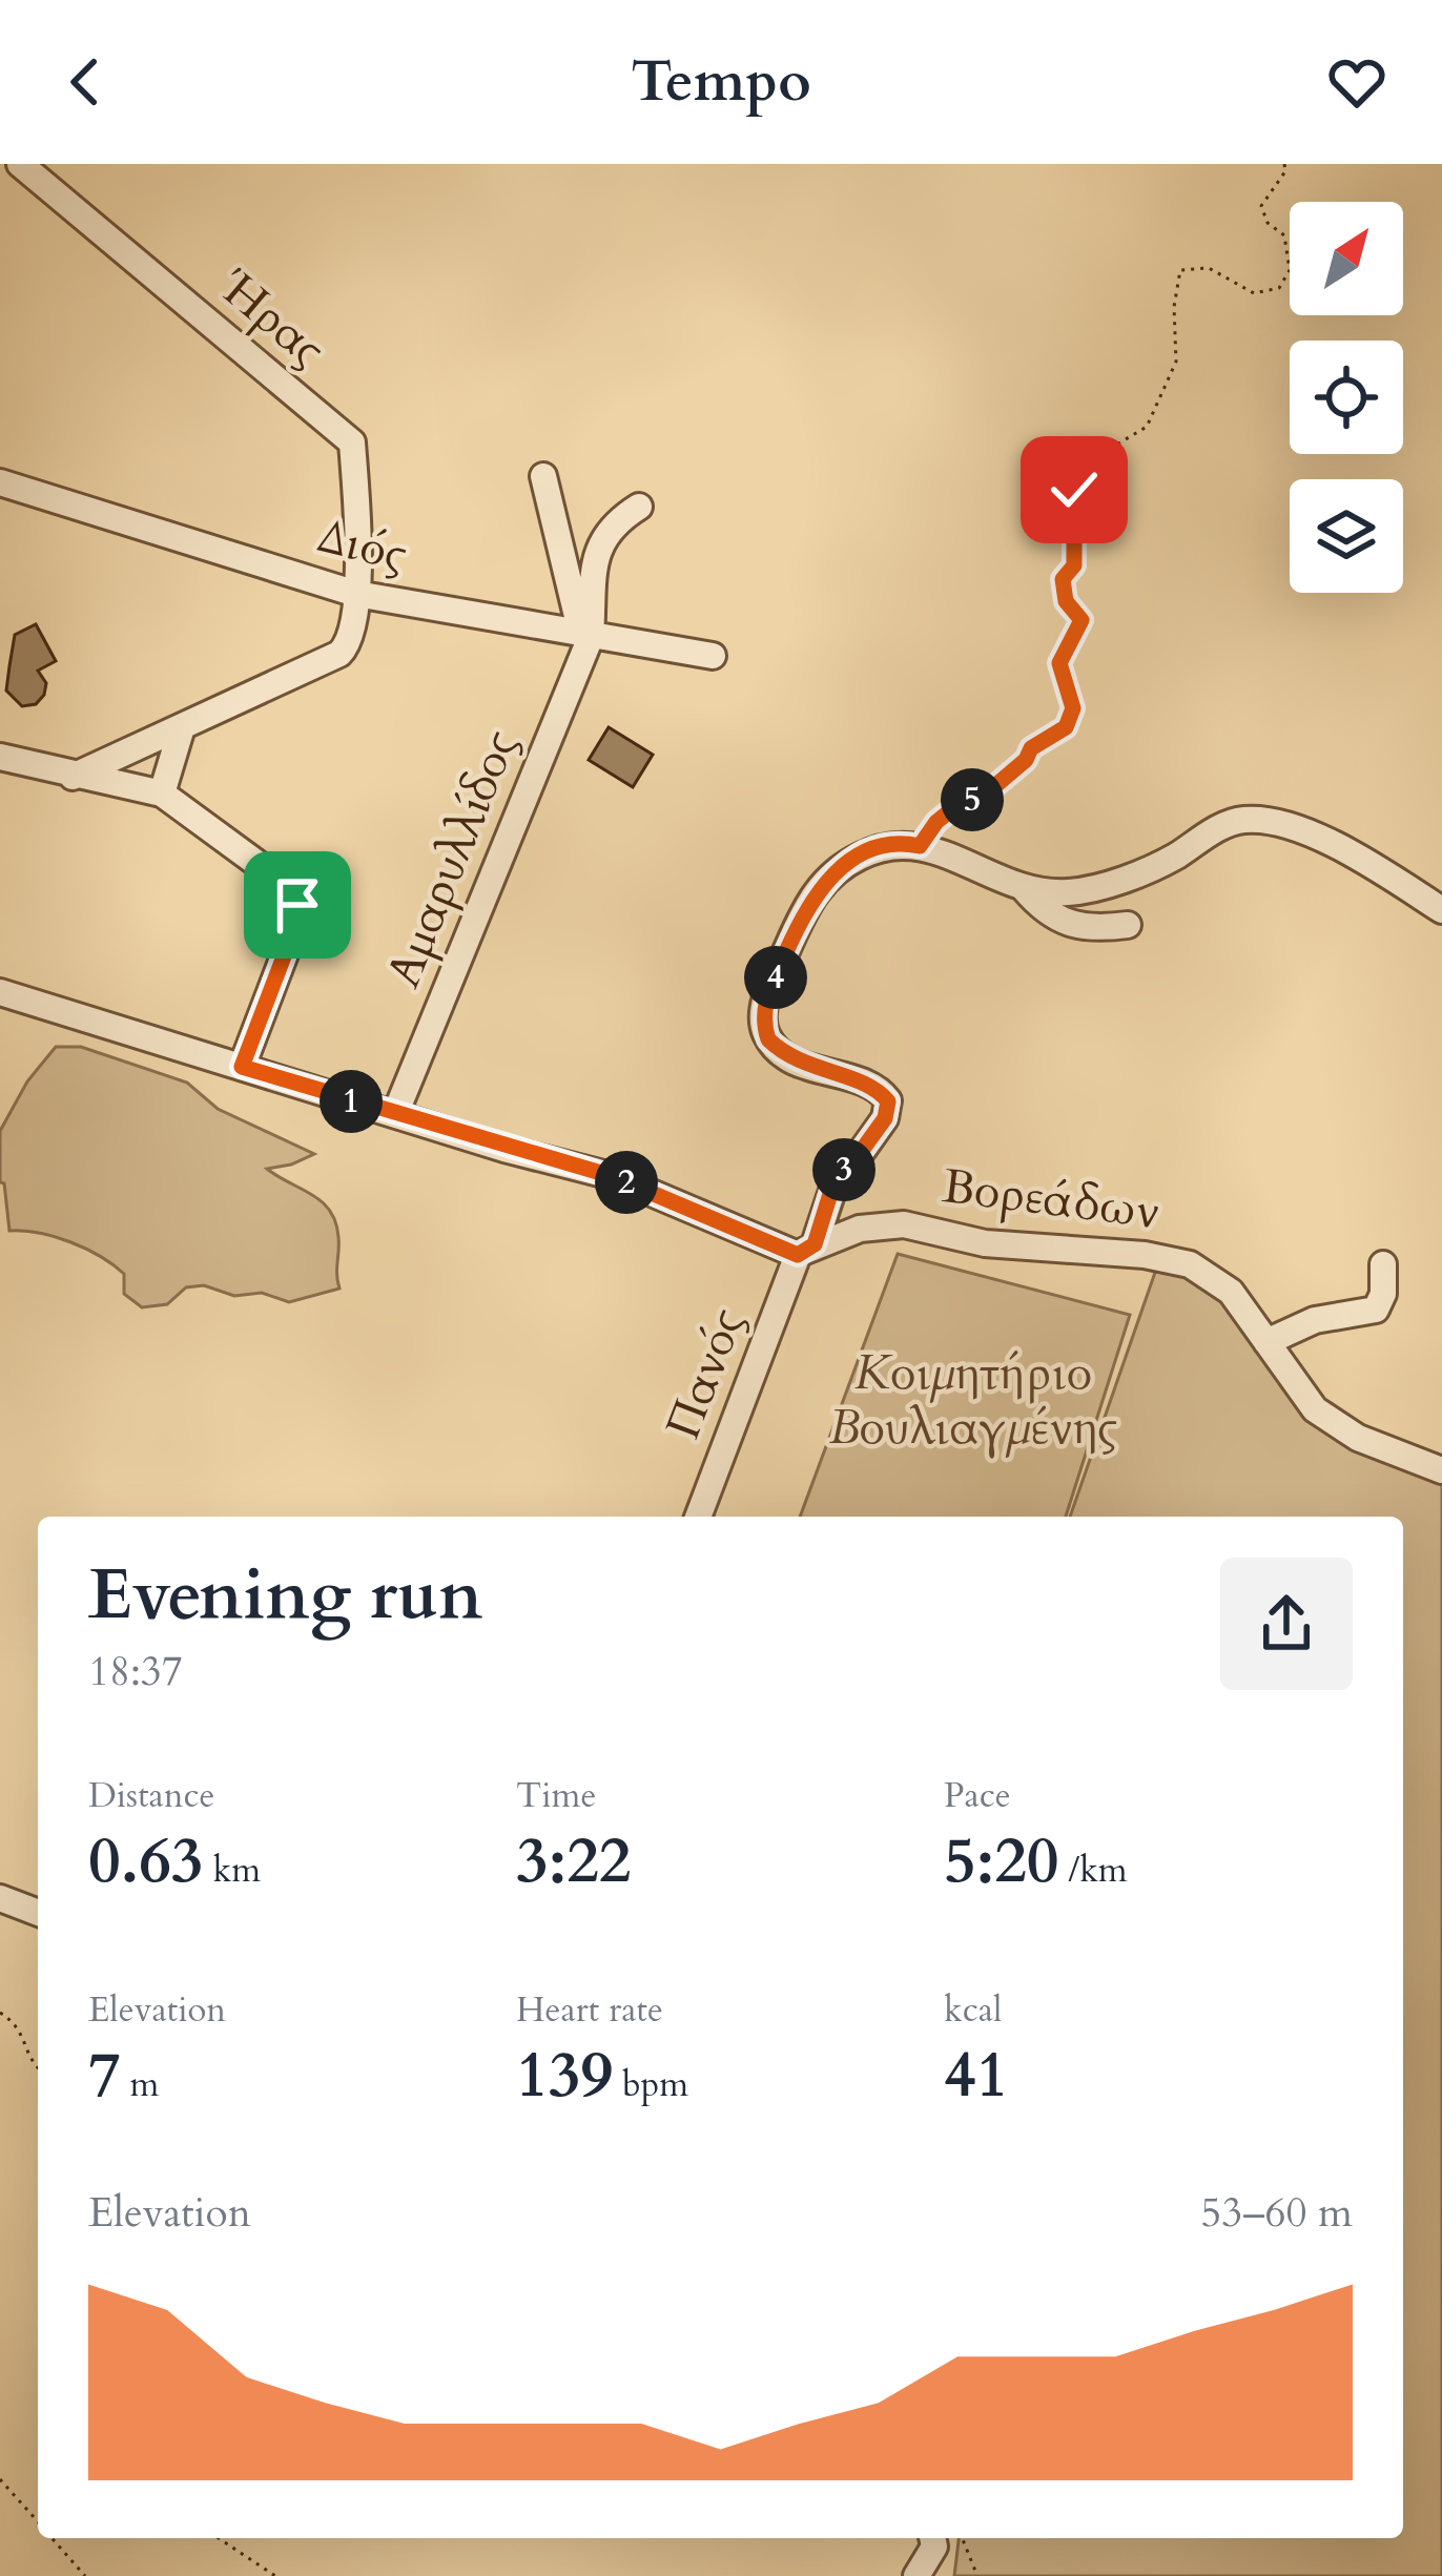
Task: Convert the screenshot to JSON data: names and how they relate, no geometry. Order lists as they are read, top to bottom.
{
  "streets": {
    "street": [
      "Ήρας",
      "Διός",
      "Αμαρυλλίδος",
      "Βορεάδων",
      "Πανός"
    ]
  },
  "crossings": [
    ["Ήρας", "Διός"],
    ["Διός", "Αμαρυλλίδος"],
    ["Βορεάδων", "Πανός"]
  ],
  "parks": ["Κοιμητήριο Βουλιαγμένης"],
  "north": "top right",
  "page": {
    "header": "Tempo",
    "pins": [
      "5",
      "4",
      "1",
      "3",
      "2"
    ],
    "heading": ["Evening run", "18:37"],
    "stats": [
      ["Distance", "0.63 km"],
      ["Time", "3:22"],
      ["Pace", "5:20 /km"],
      ["Elevation", "7 m"],
      ["Heart rate", "139 bpm"],
      ["kcal", "41"]
    ],
    "chart": ["Elevation", "53–60 m"]
  }
}
